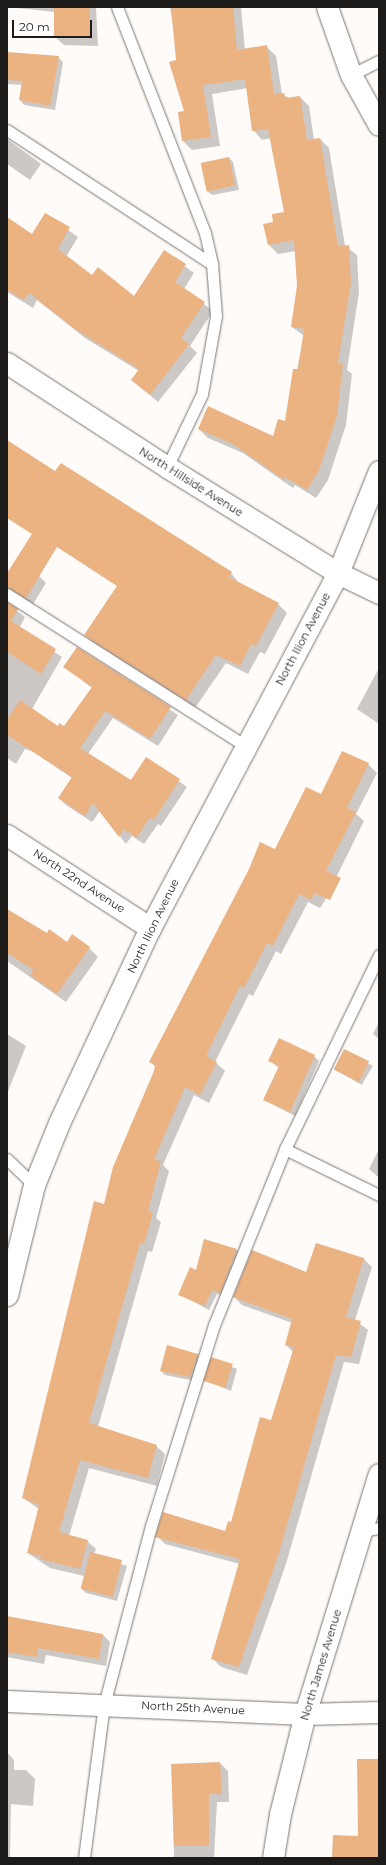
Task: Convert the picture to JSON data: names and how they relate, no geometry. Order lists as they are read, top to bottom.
{
  "streets": {
    "street": [
      "North Hillside Avenue",
      "North Ilion Avenue",
      "North 22nd Avenue",
      "North James Avenue",
      "North 25th Avenue"
    ]
  },
  "crossings": [
    ["North Hillside Avenue", "North Ilion Avenue"],
    ["North Ilion Avenue", "North 22nd Avenue"],
    ["North James Avenue", "North 25th Avenue"]
  ],
  "scale_bar": "20 m"
}
